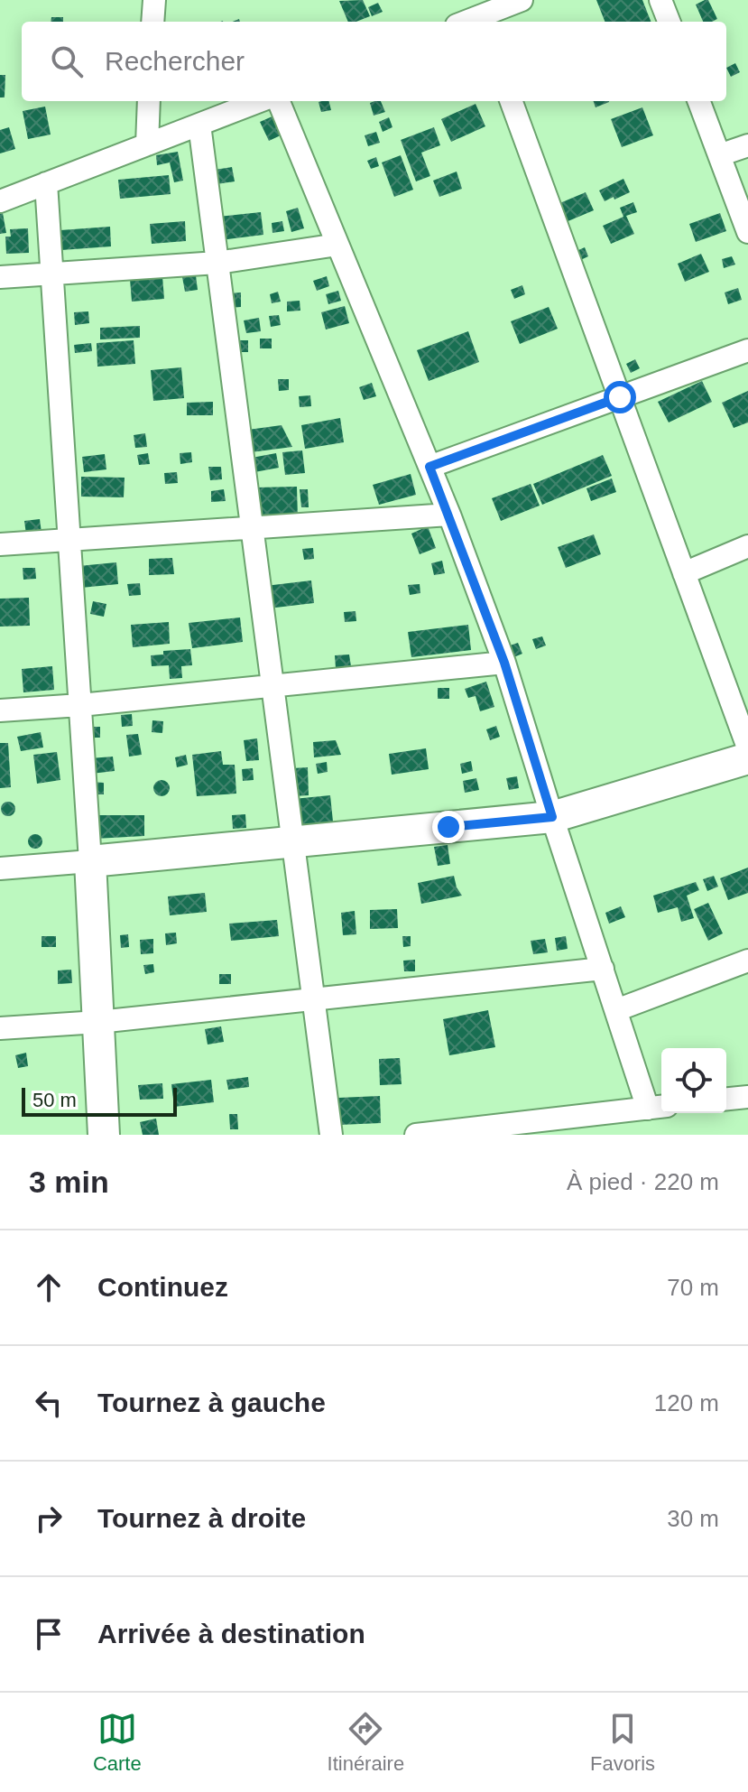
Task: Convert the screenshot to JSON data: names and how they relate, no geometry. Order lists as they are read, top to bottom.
{
  "scale_bar": "50 m",
  "page": {
    "search": "Rechercher",
    "scale": "50 m",
    "heading": ["3 min", "À pied · 220 m"],
    "list": [
      ["Continuez", "70 m"],
      ["Tournez à gauche", "120 m"],
      ["Tournez à droite", "30 m"],
      "Arrivée à destination"
    ],
    "nav": ["Carte", "Itinéraire", "Favoris"]
  }
}
